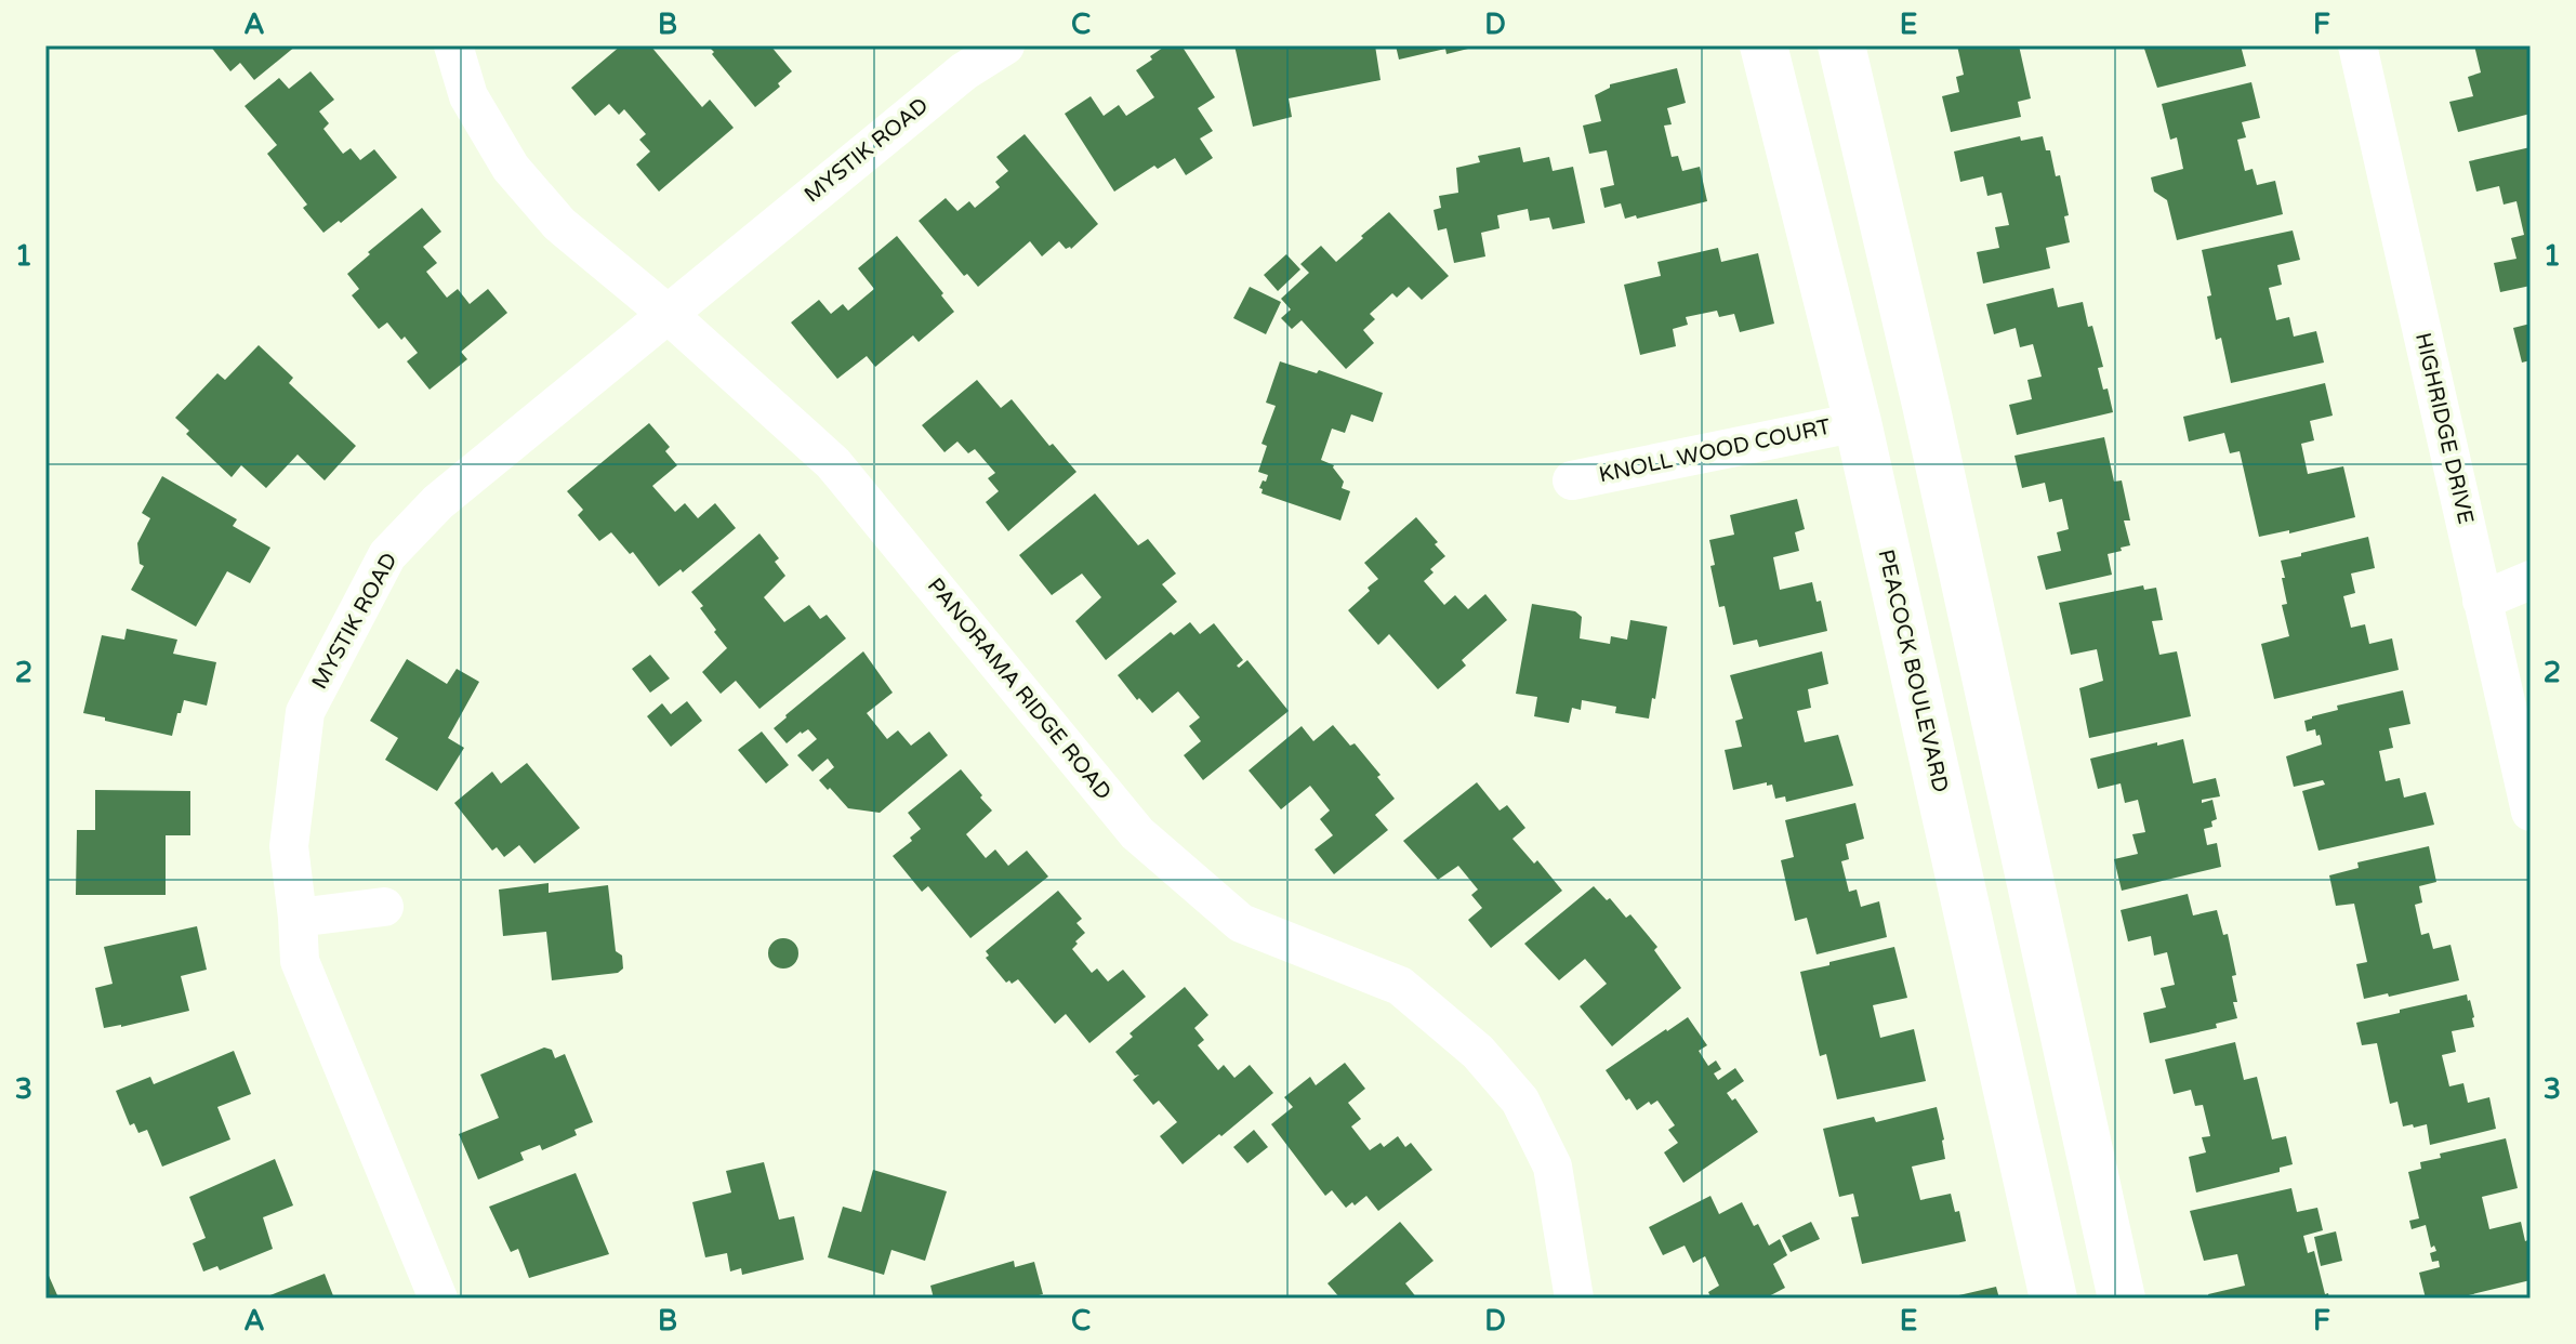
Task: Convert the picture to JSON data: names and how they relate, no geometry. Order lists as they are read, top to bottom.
{
  "streets": {
    "street": [
      "MYSTIK ROAD",
      "HIGHRIDGE DRIVE",
      "KNOLL WOOD COURT",
      "PEACOCK BOULEVARD",
      "PANORAMA RIDGE ROAD"
    ]
  },
  "crossings": [
    ["MYSTIK ROAD", "PANORAMA RIDGE ROAD"],
    ["KNOLL WOOD COURT", "PEACOCK BOULEVARD"]
  ],
  "grid": {
    "columns": [
      "A",
      "B",
      "C",
      "D",
      "E",
      "F"
    ],
    "rows": ["1", "2", "3"]
  }
}
